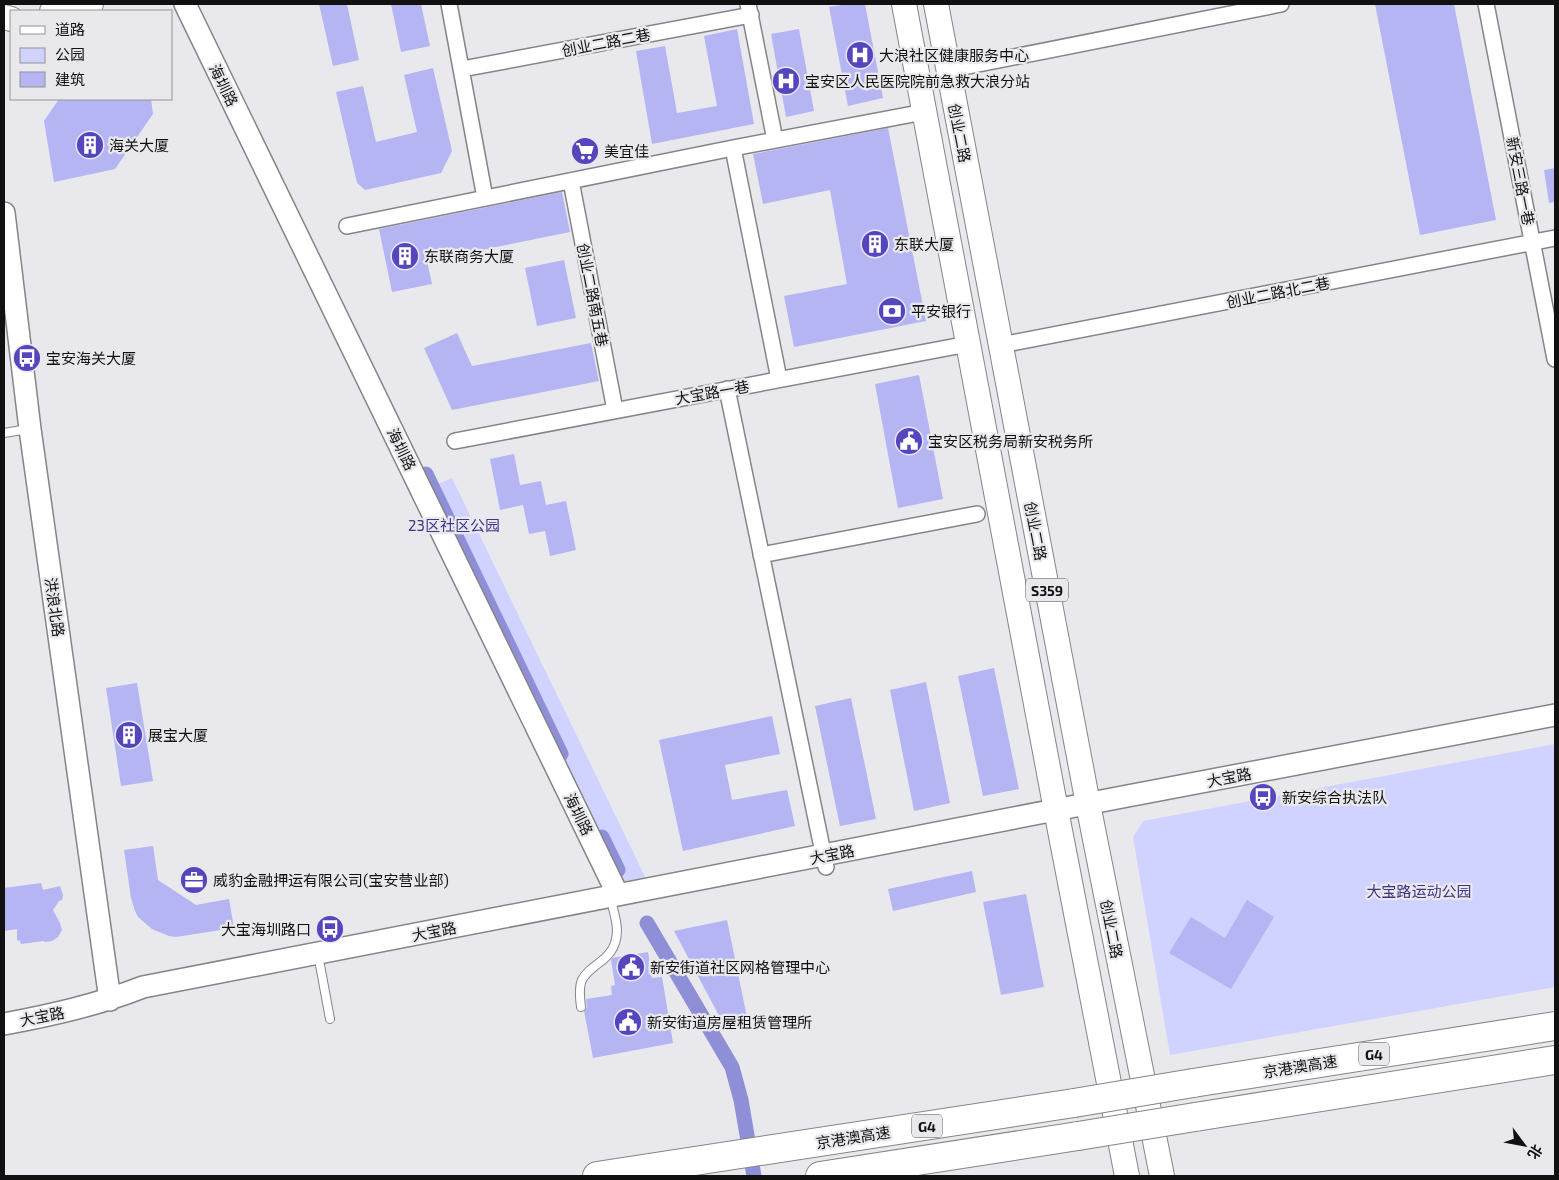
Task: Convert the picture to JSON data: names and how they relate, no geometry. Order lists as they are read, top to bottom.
{
  "streets": {
    "highway": ["G4", "京港澳高速"],
    "main road": [
      "海圳路",
      "创业二路",
      "S359",
      "洪浪北路",
      "大宝路"
    ],
    "street": [
      "创业二路二巷",
      "新安三路一巷",
      "创业二路北二巷",
      "创业二路南五巷",
      "大宝路一巷"
    ]
  },
  "crossings": [
    ["海圳路", "大宝路"],
    ["创业二路", "创业二路北二巷"],
    ["创业二路", "大宝路一巷"],
    ["创业二路", "大宝路"],
    ["新安三路一巷", "创业二路北二巷"],
    ["创业二路南五巷", "大宝路一巷"],
    ["洪浪北路", "大宝路"]
  ],
  "parks": ["23区社区公园", "大宝路运动公园"],
  "places": {
    "hospital": ["大浪社区健康服务中心", "宝安区人民医院院前急救大浪分站"],
    "building": [
      "海关大厦",
      "东联大厦",
      "东联商务大厦",
      "展宝大厦"
    ],
    "supermarket": ["美宜佳"],
    "bank": ["平安银行"],
    "bus stop": ["宝安海关大厦", "新安综合执法队", "大宝海圳路口"],
    "public building": ["宝安区税务局新安税务所", "新安街道社区网格管理中心", "新安街道房屋租赁管理所"],
    "office": ["威豹金融押运有限公司(宝安营业部)"]
  },
  "legend": ["道路", "公园", "建筑"],
  "north": "bottom right"
}
